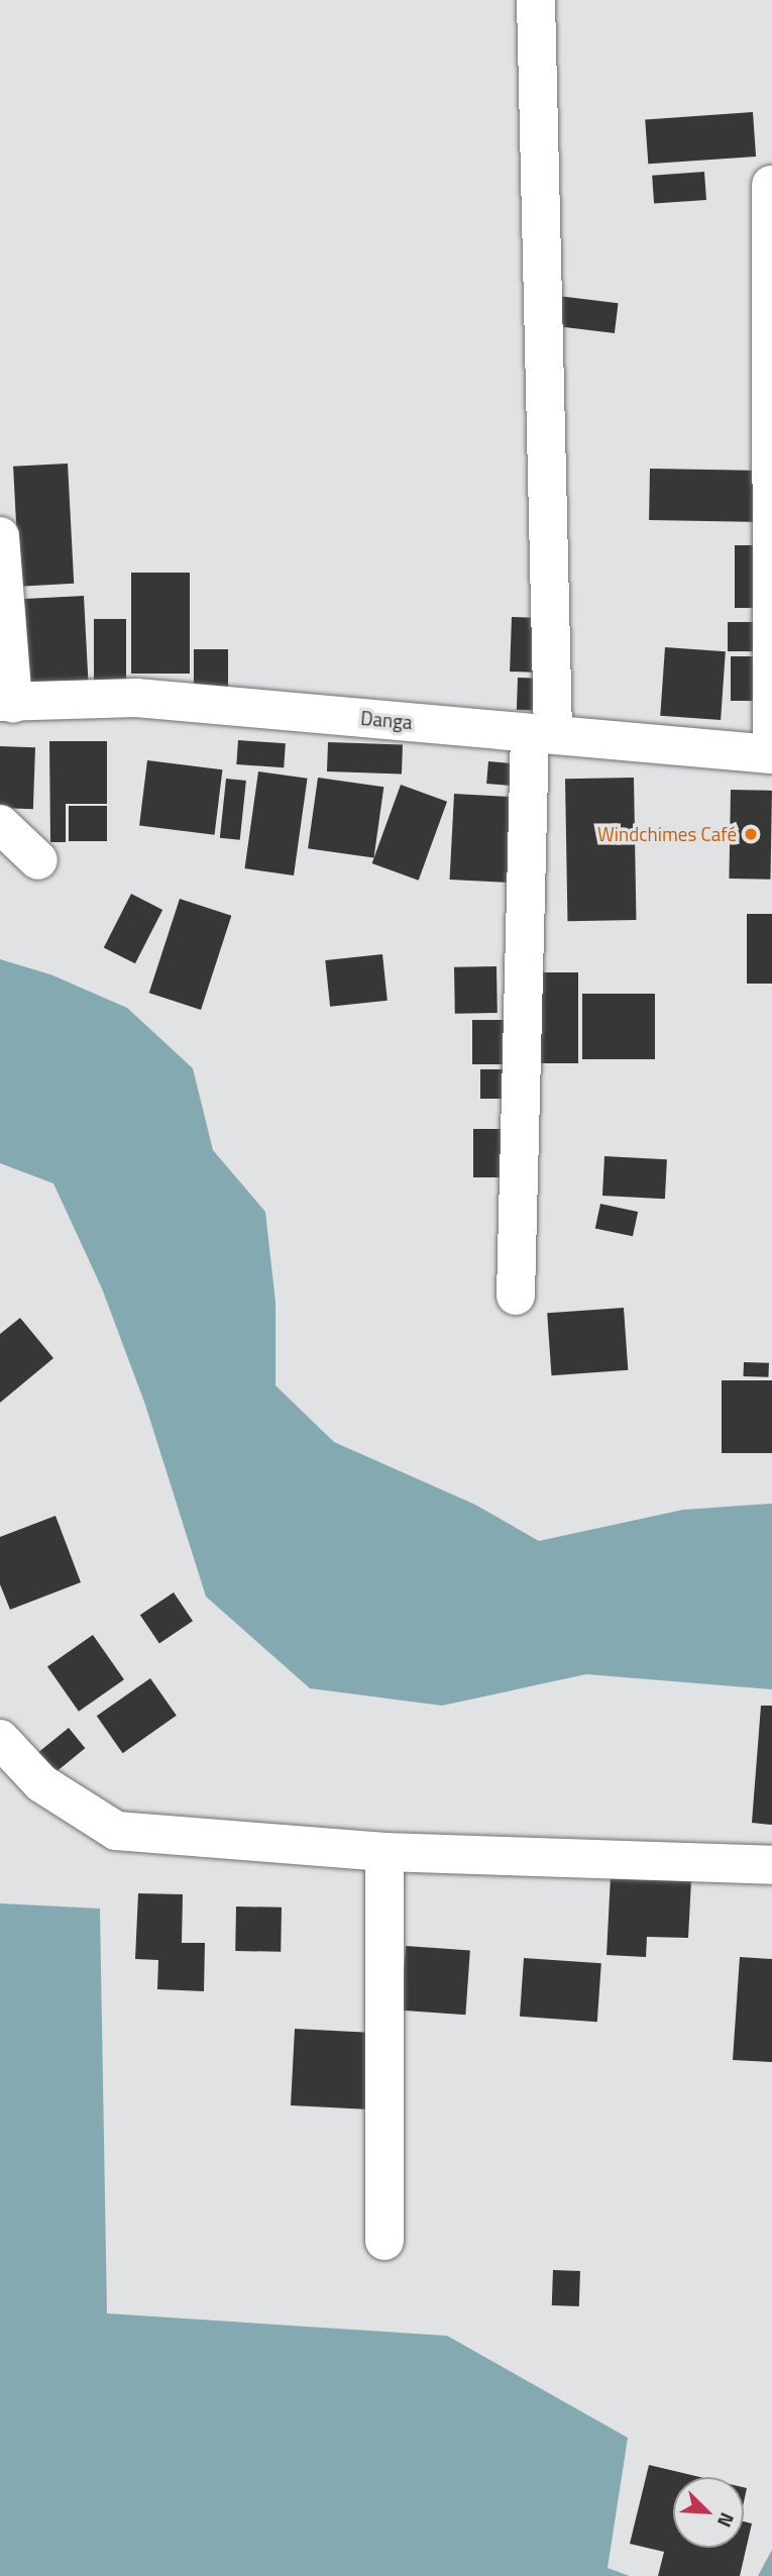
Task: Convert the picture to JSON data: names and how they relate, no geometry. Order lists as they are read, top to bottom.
{
  "streets": {
    "street": ["Danga"]
  },
  "places": ["Windchimes Café"],
  "north": "bottom right"
}
